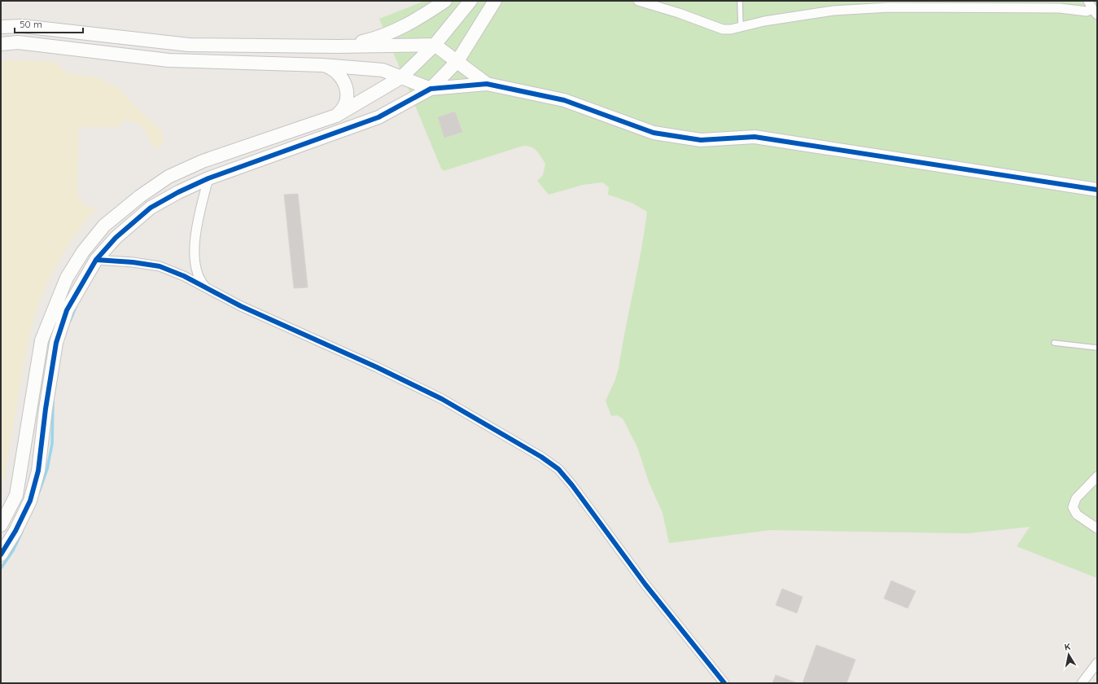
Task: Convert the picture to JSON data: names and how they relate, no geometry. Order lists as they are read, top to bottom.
{
  "scale_bar": "50 m",
  "north": "top"
}
